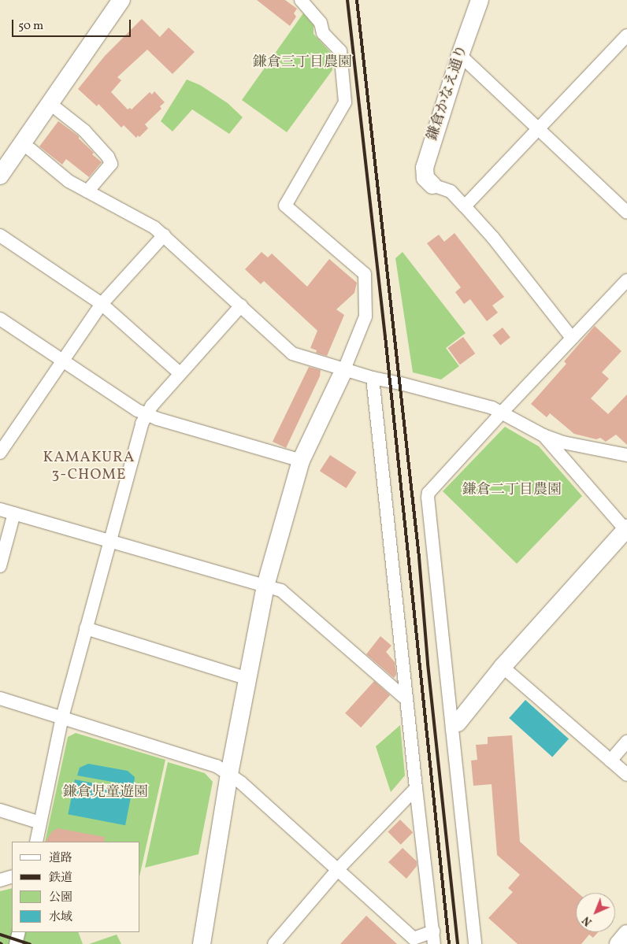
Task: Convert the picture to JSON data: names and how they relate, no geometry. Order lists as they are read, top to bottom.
{
  "streets": {
    "street": ["鎌倉かなえ通り"]
  },
  "districts": ["KAMAKURA 3-CHOME"],
  "parks": ["鎌倉三丁目農園", "鎌倉二丁目農園", "鎌倉児童遊園"],
  "legend": [
    "道路",
    "鉄道",
    "公園",
    "水域"
  ],
  "scale_bar": "50 m",
  "north": "bottom left"
}
